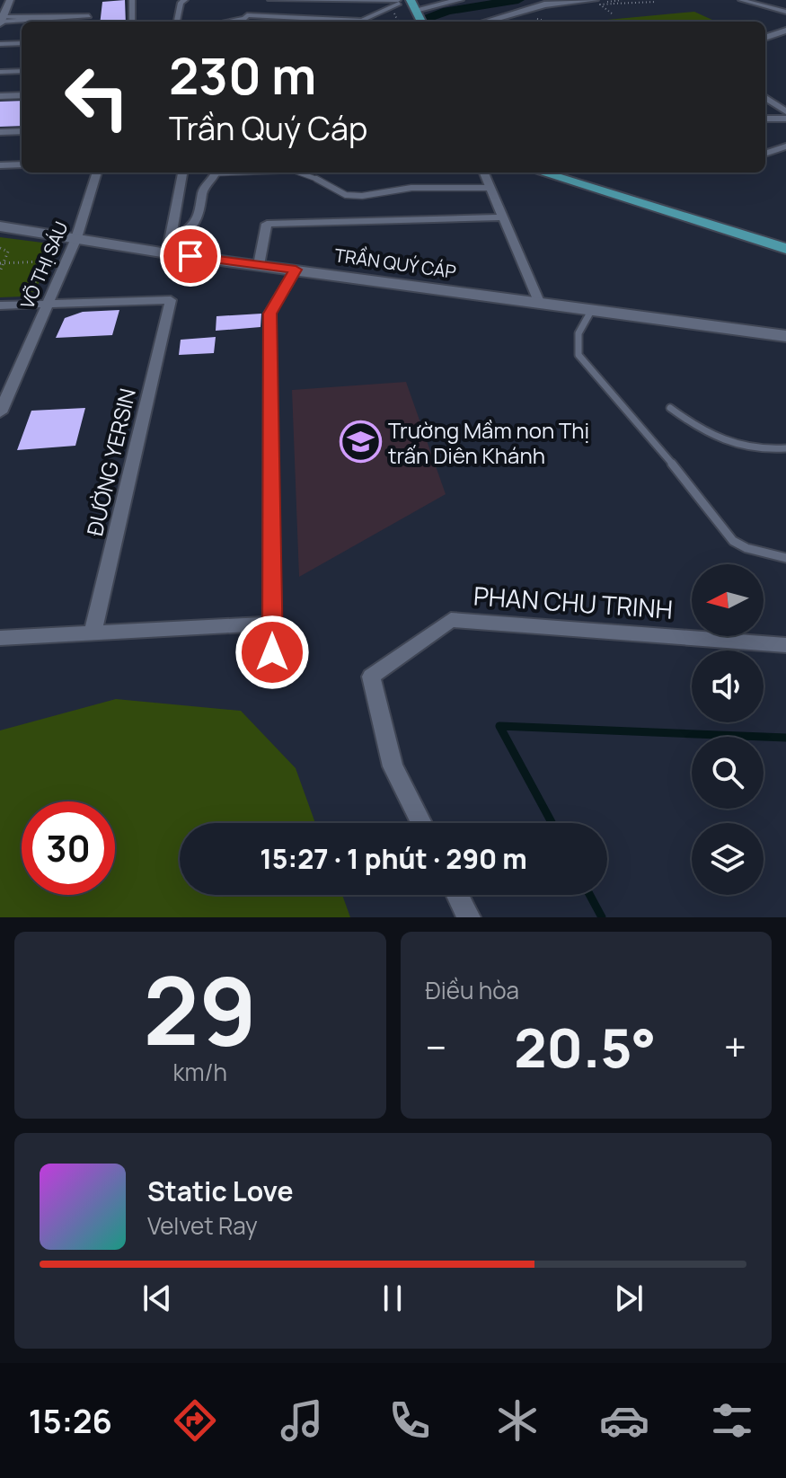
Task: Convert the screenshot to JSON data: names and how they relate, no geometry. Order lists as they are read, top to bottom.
{
  "streets": {
    "street": [
      "TRẦN QUÝ CÁP",
      "VÕ THỊ SÁU",
      "ĐƯỜNG YERSIN",
      "PHAN CHU TRINH"
    ]
  },
  "crossings": [
    ["TRẦN QUÝ CÁP", "VÕ THỊ SÁU"],
    ["VÕ THỊ SÁU", "ĐƯỜNG YERSIN"]
  ],
  "places": {
    "school or university": ["Trường Mầm non Thị trấn Diên Khánh"]
  },
  "north": "left",
  "page": {
    "turn": ["230 m", "Trần Quý Cáp"],
    "limit": "30",
    "trip": "15:27 · 1 phút · 290 m",
    "tile": [
      ["29", "km/h"],
      "Điều hòa"
    ],
    "heat": ["−", "20.5°", "+"],
    "song": ["Static Love", "Velvet Ray"],
    "tabs": "15:26"
  }
}
